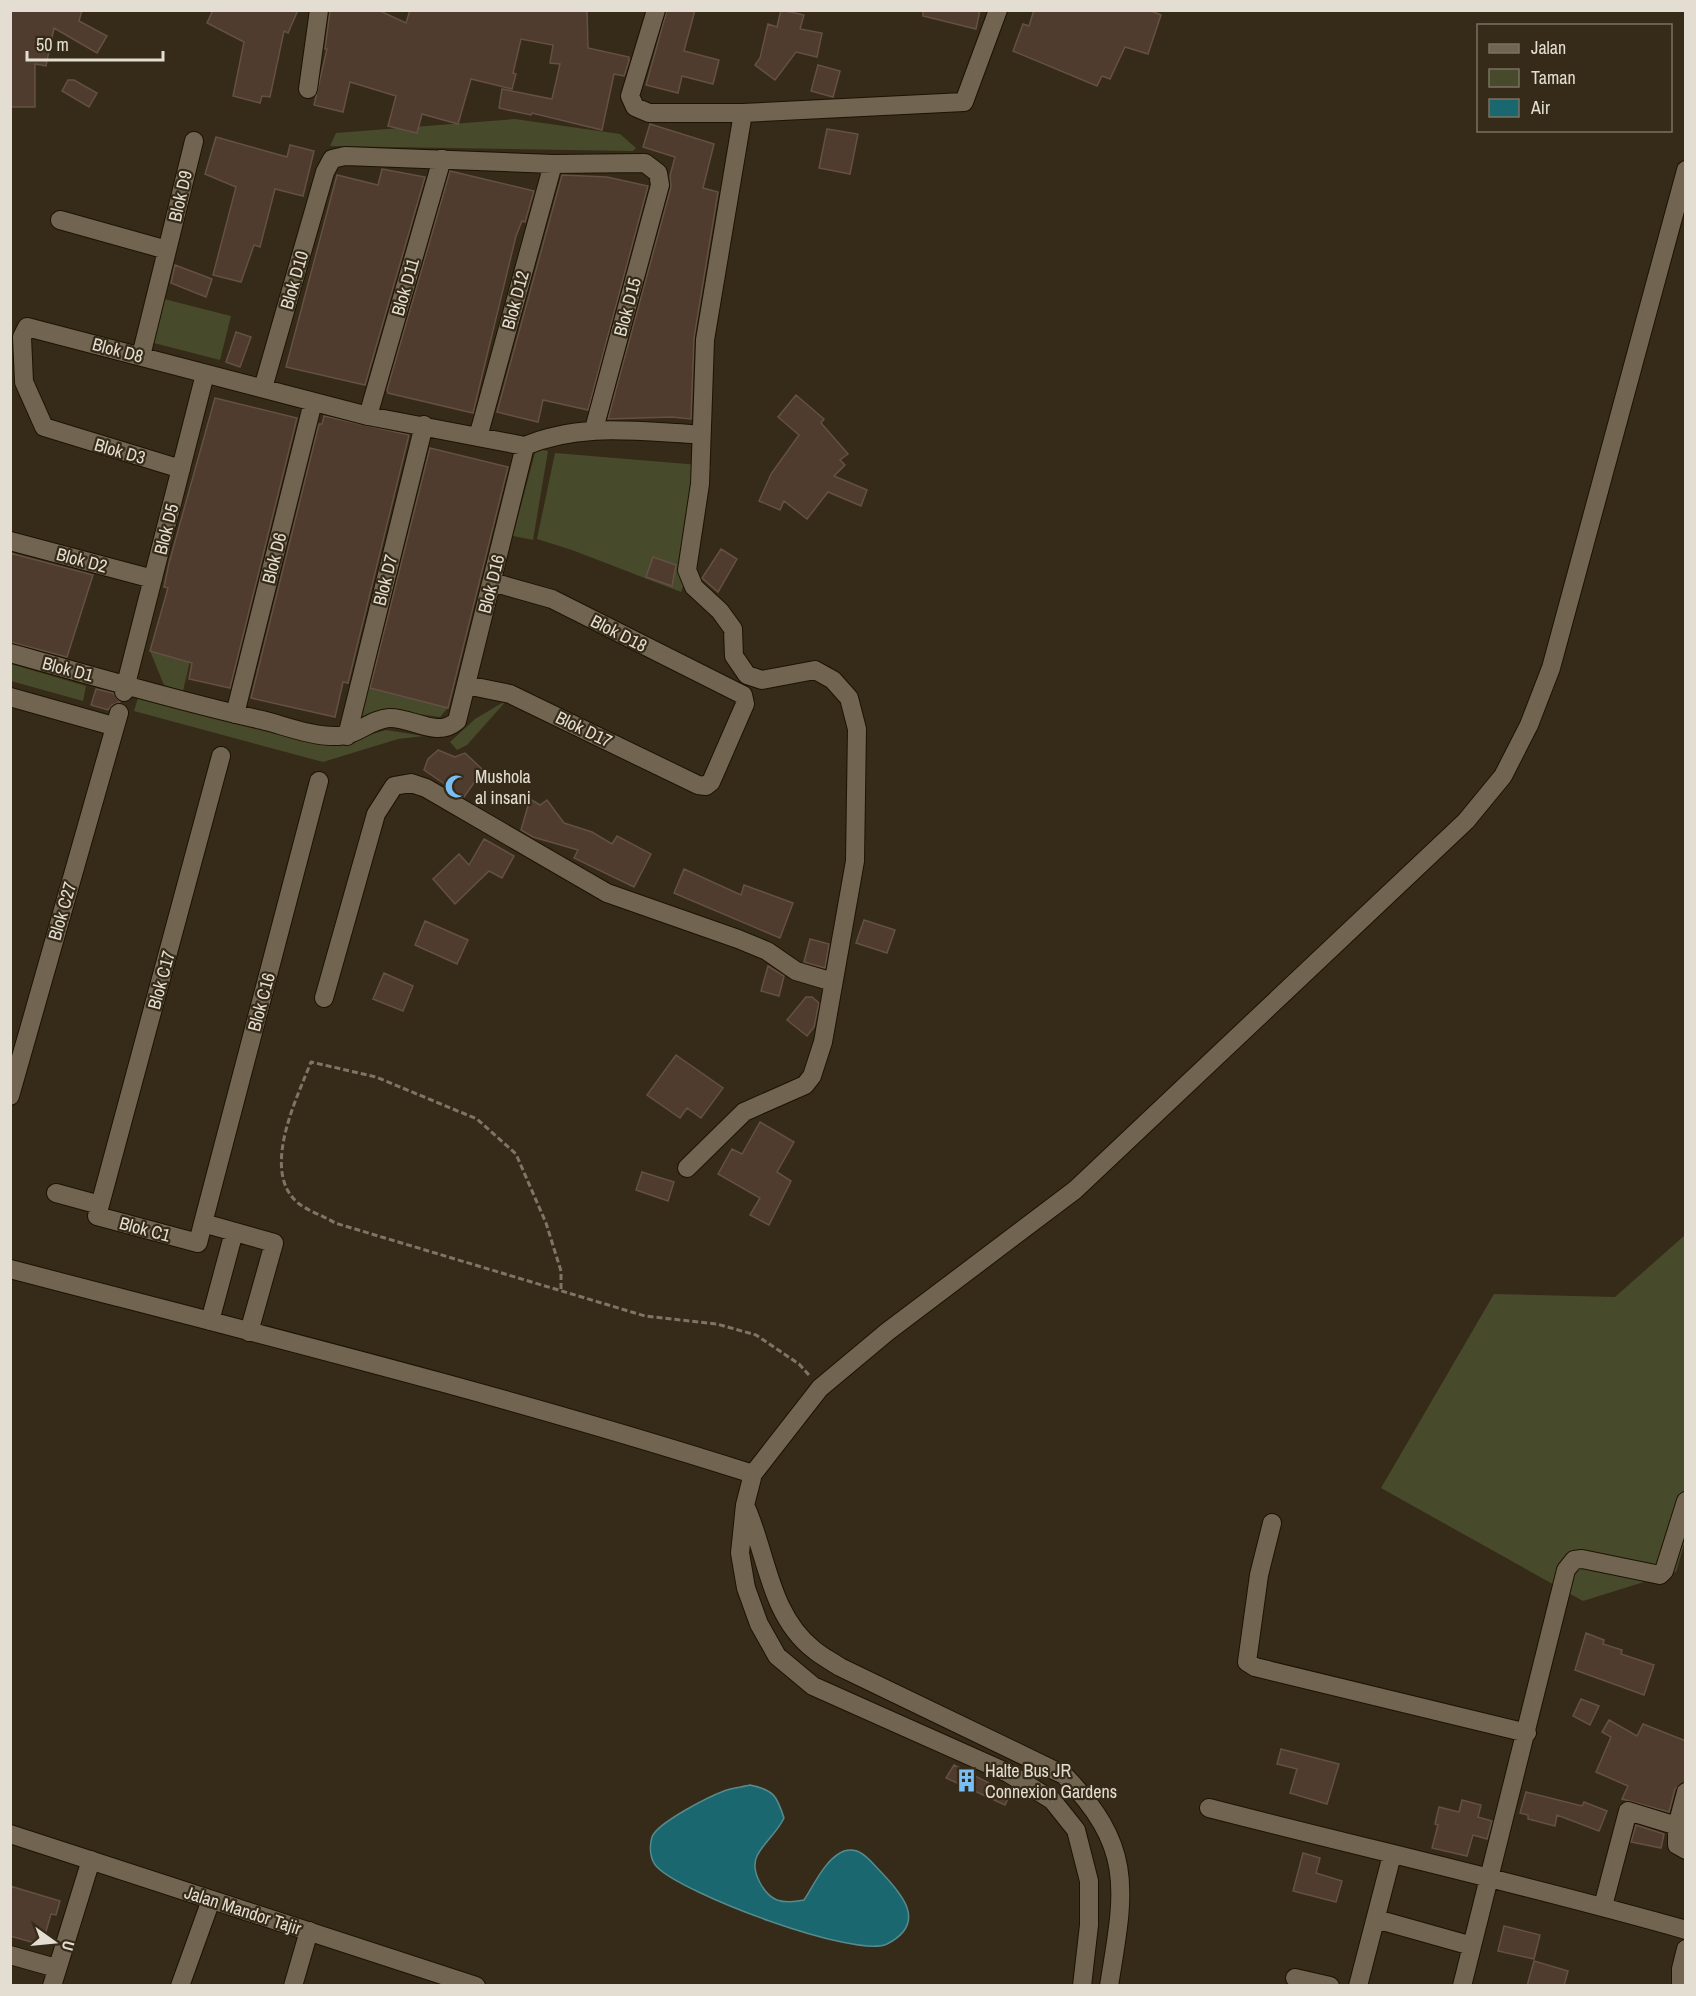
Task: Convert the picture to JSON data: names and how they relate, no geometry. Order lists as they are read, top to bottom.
{
  "streets": {
    "street": [
      "Blok D9",
      "Blok D10",
      "Blok D11",
      "Blok D12",
      "Blok D15",
      "Blok D8",
      "Blok D3",
      "Blok D5",
      "Blok D6",
      "Blok D2",
      "Blok D7",
      "Blok D16",
      "Blok D18",
      "Blok D1",
      "Blok D17",
      "Blok C27",
      "Blok C17",
      "Blok C16",
      "Blok C1",
      "Jalan Mandor Tajir"
    ]
  },
  "crossings": [
    ["Blok D9", "Blok D8"],
    ["Blok D10", "Blok D11"],
    ["Blok D10", "Blok D8"],
    ["Blok D11", "Blok D8"],
    ["Blok D12", "Blok D15"],
    ["Blok D12", "Blok D8"],
    ["Blok D8", "Blok D3"],
    ["Blok D8", "Blok D5"],
    ["Blok D8", "Blok D6"],
    ["Blok D8", "Blok D7"],
    ["Blok D8", "Blok D16"],
    ["Blok D3", "Blok D5"],
    ["Blok D5", "Blok D2"],
    ["Blok D5", "Blok D1"],
    ["Blok D6", "Blok D1"],
    ["Blok D7", "Blok D16"],
    ["Blok D7", "Blok D1"],
    ["Blok D16", "Blok D18"],
    ["Blok D16", "Blok D1"],
    ["Blok D16", "Blok D17"],
    ["Blok D18", "Blok D17"],
    ["Blok C17", "Blok C1"],
    ["Blok C16", "Blok C1"]
  ],
  "places": {
    "mosque": ["Mushola al insani"],
    "building": ["Halte Bus JR Connexion Gardens"]
  },
  "legend": ["Jalan", "Taman", "Air"],
  "scale_bar": "50 m",
  "north": "right"
}
